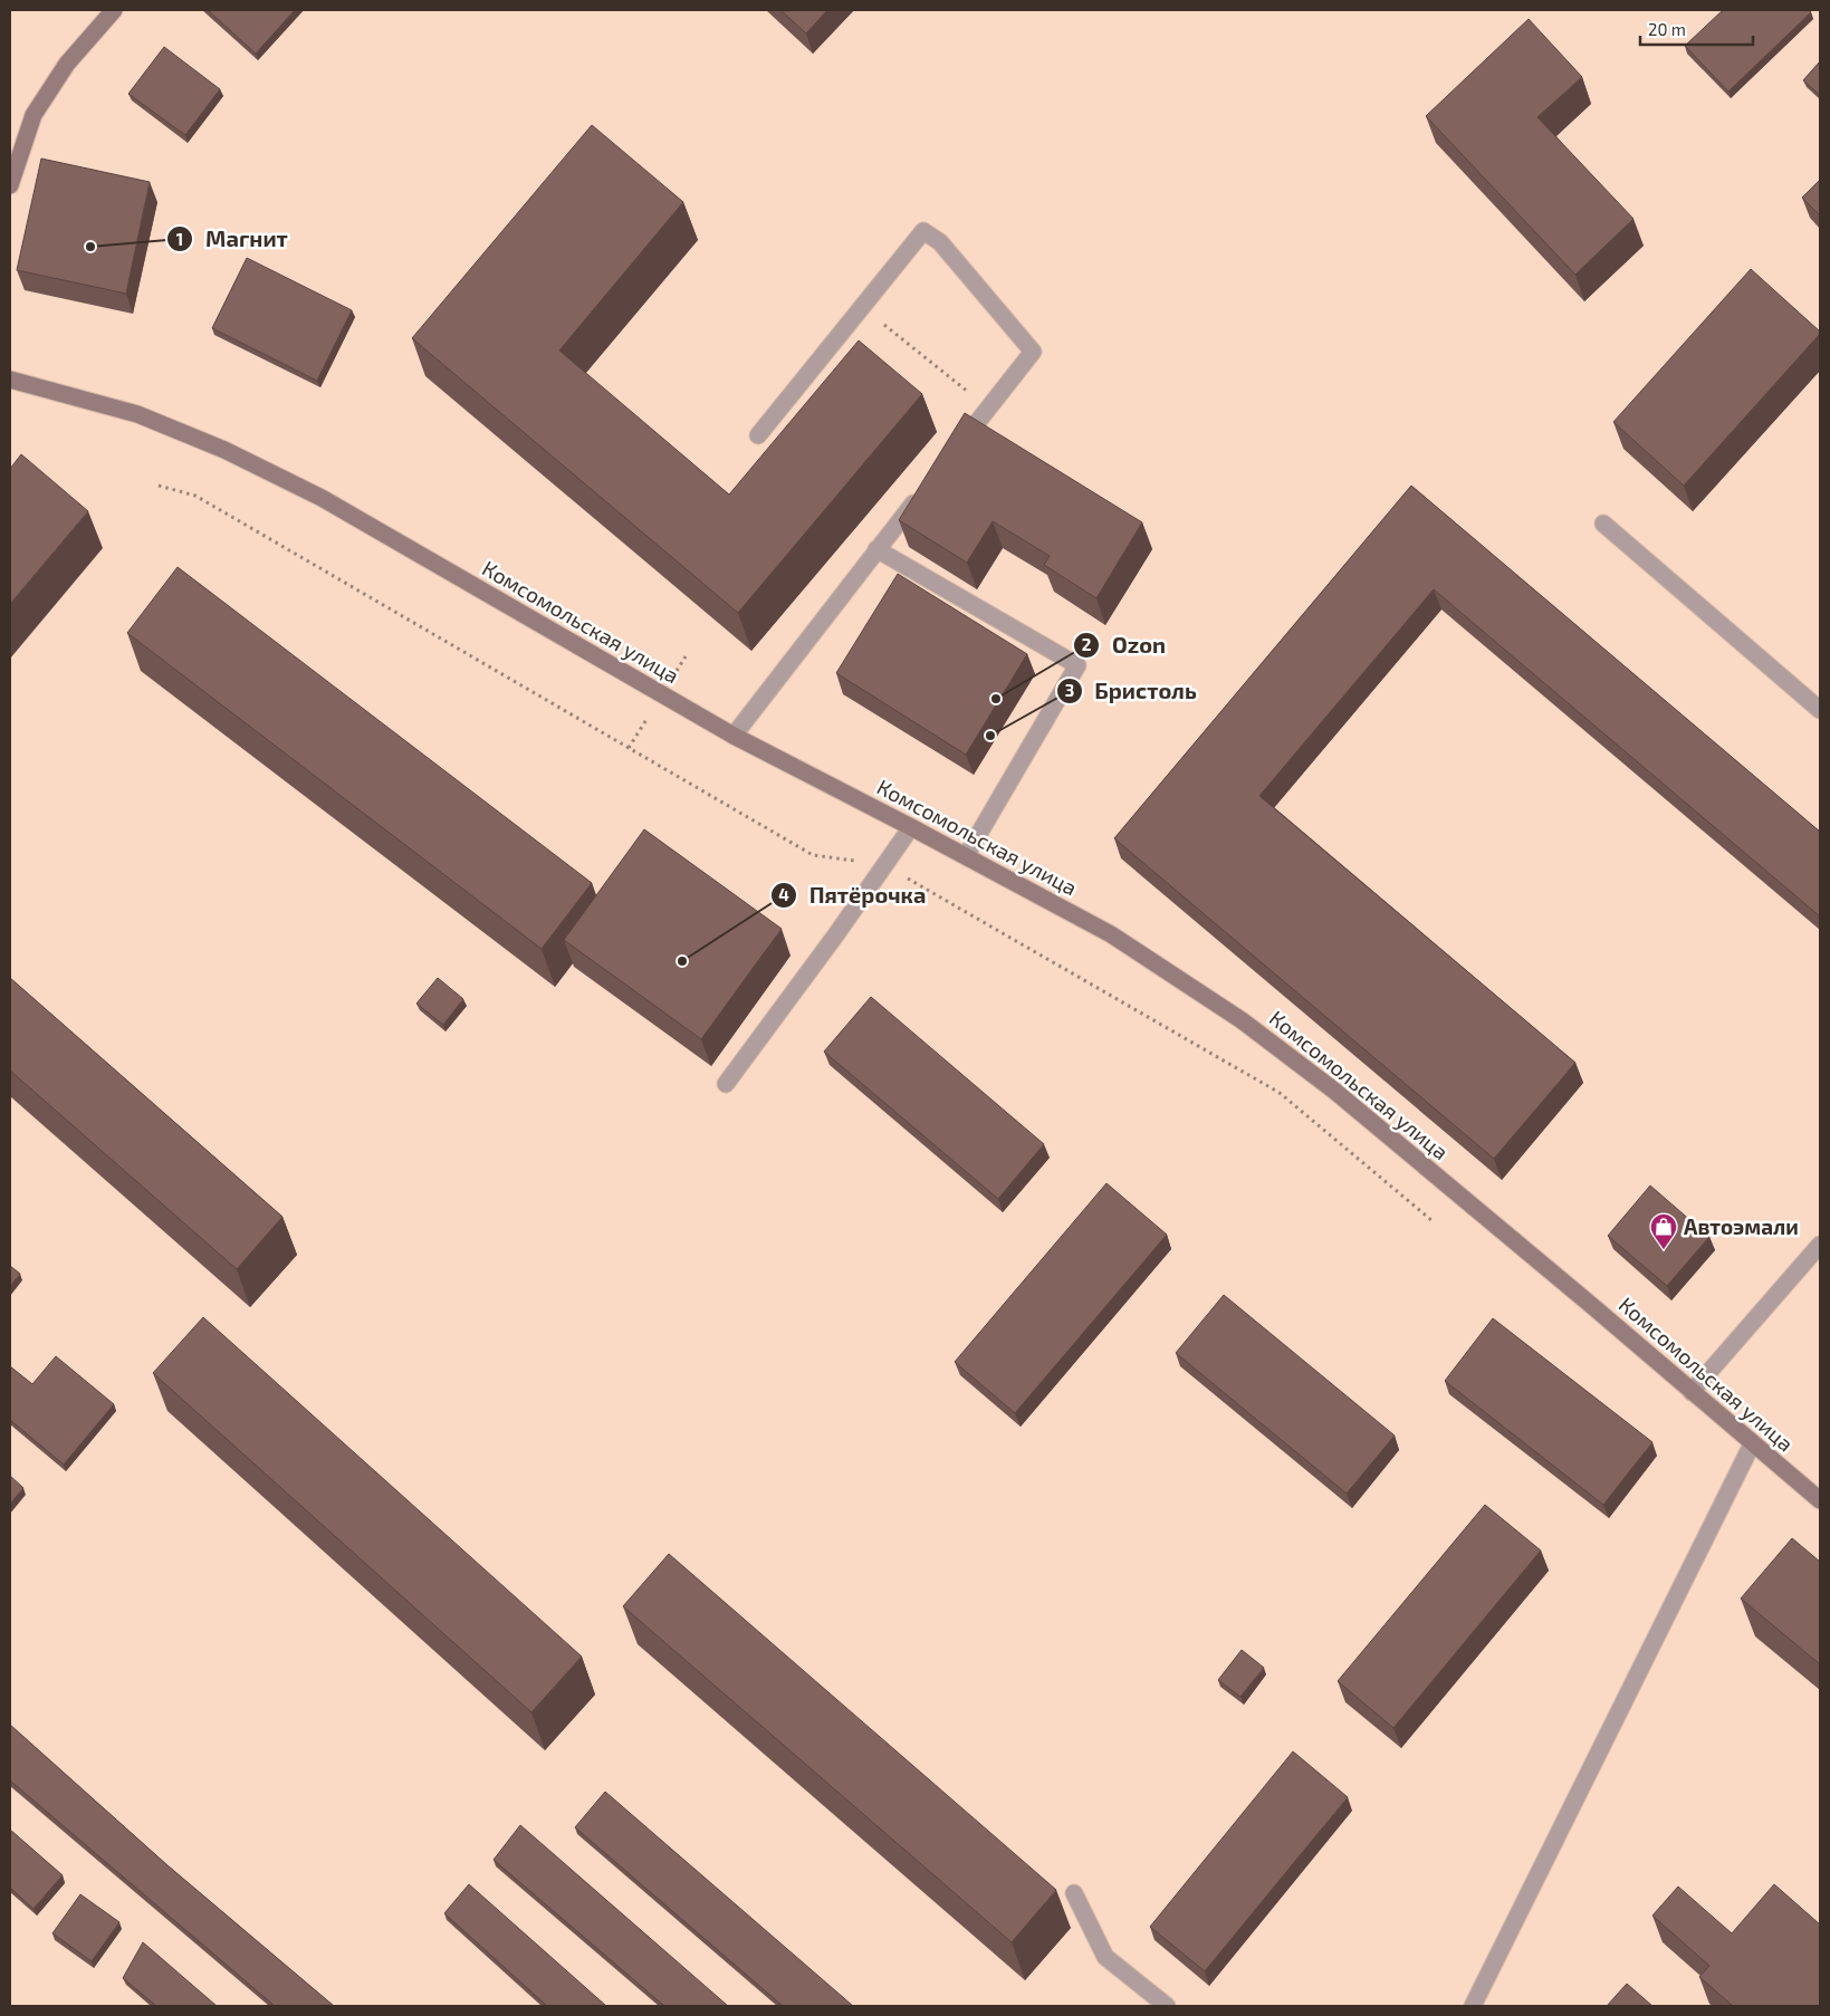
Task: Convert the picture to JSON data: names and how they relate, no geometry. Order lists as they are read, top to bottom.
{
  "streets": {
    "street": ["Комсомольская улица"]
  },
  "places": {
    "other": [
      "Магнит",
      "Ozon",
      "Бристоль",
      "Пятёрочка"
    ],
    "shop": ["Автоэмали"]
  },
  "scale_bar": "20 m"
}
